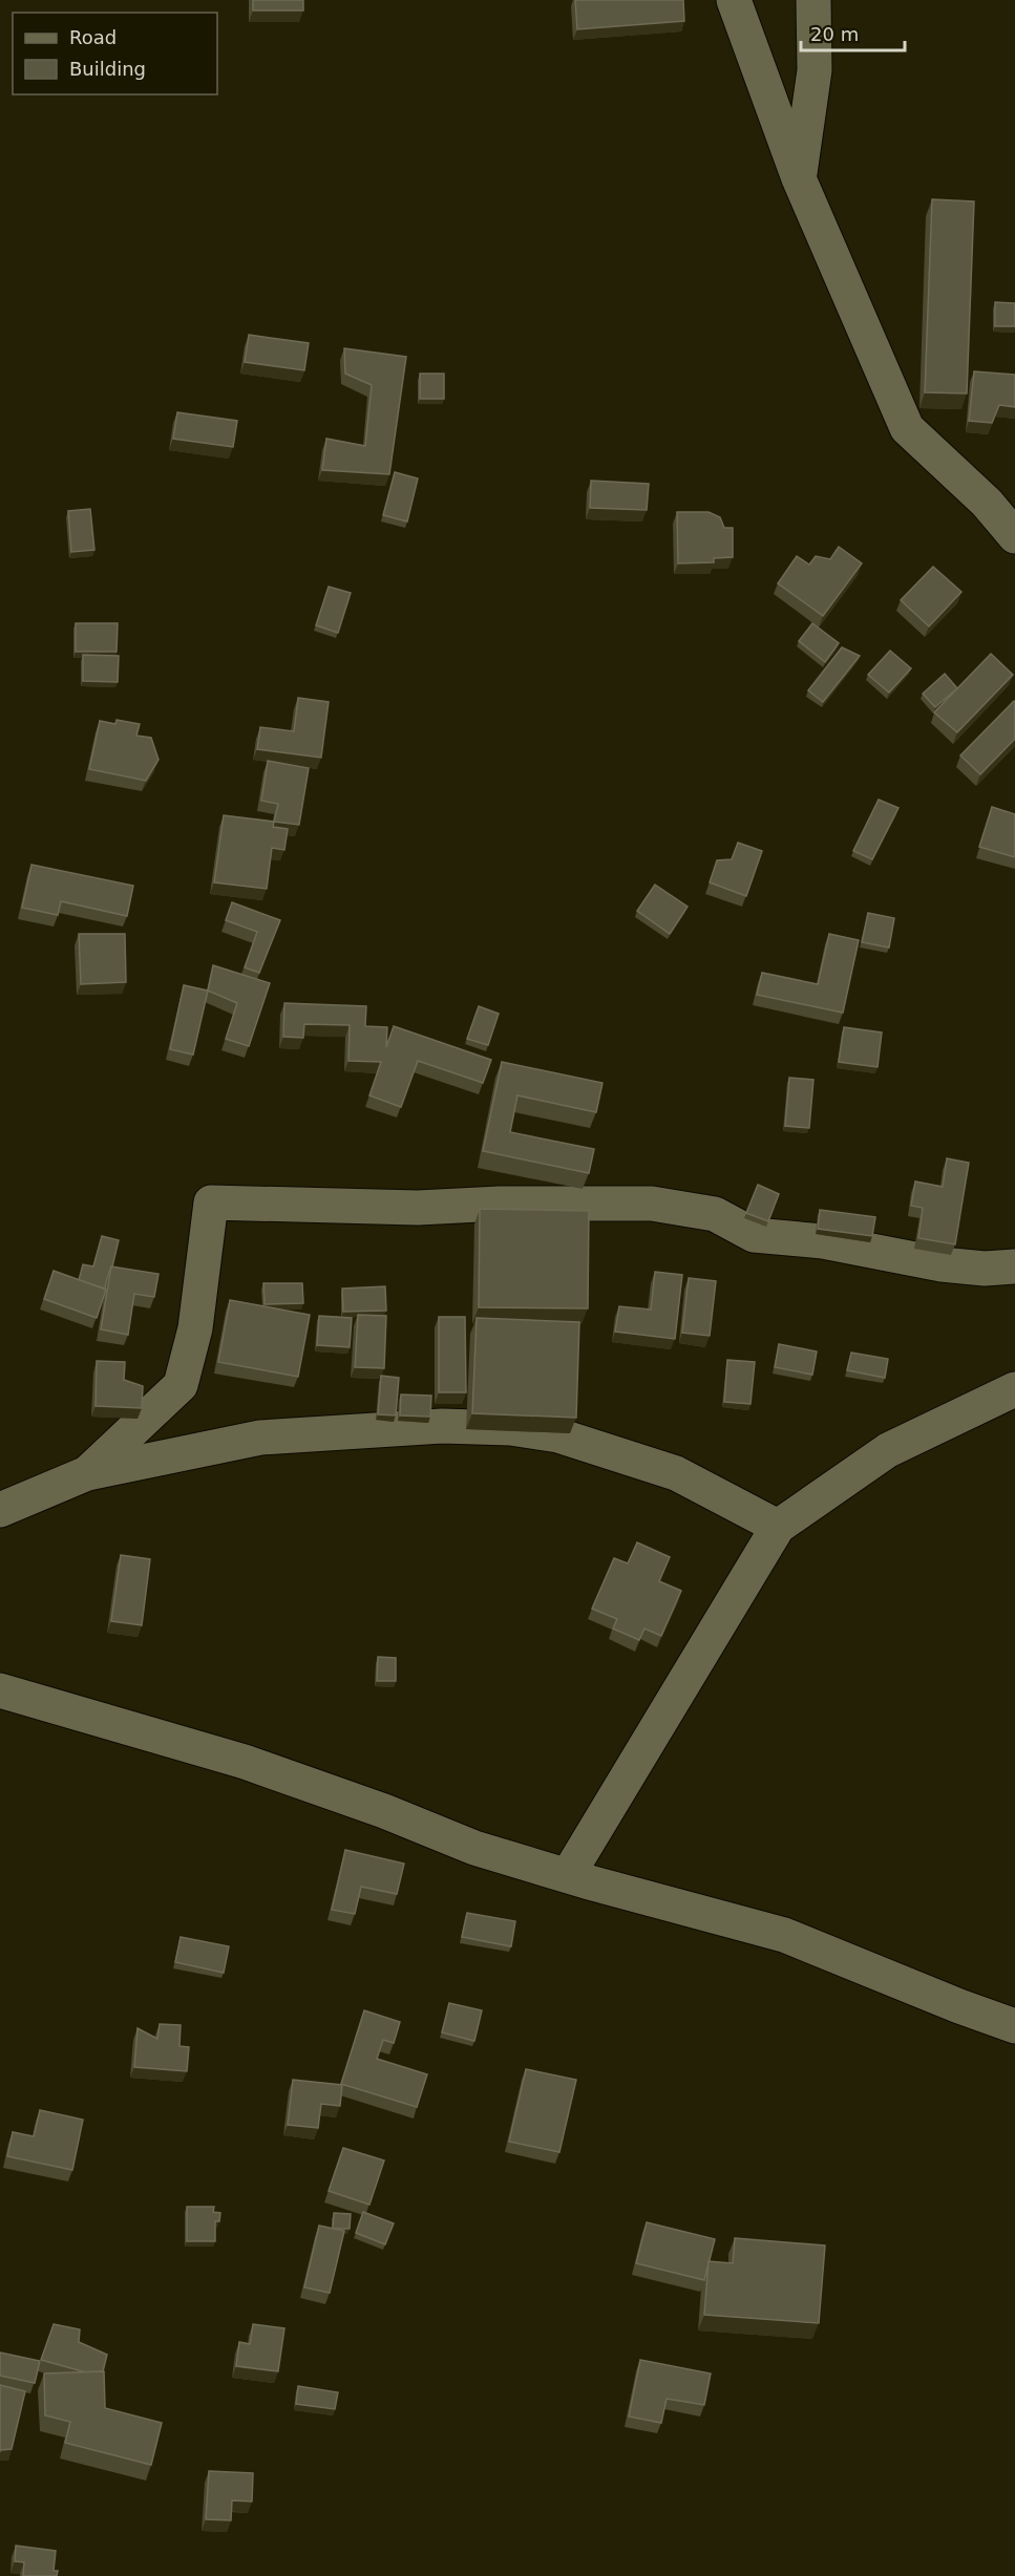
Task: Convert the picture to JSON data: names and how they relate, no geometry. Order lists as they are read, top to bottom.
{
  "legend": ["Road", "Building"],
  "scale_bar": "20 m"
}
